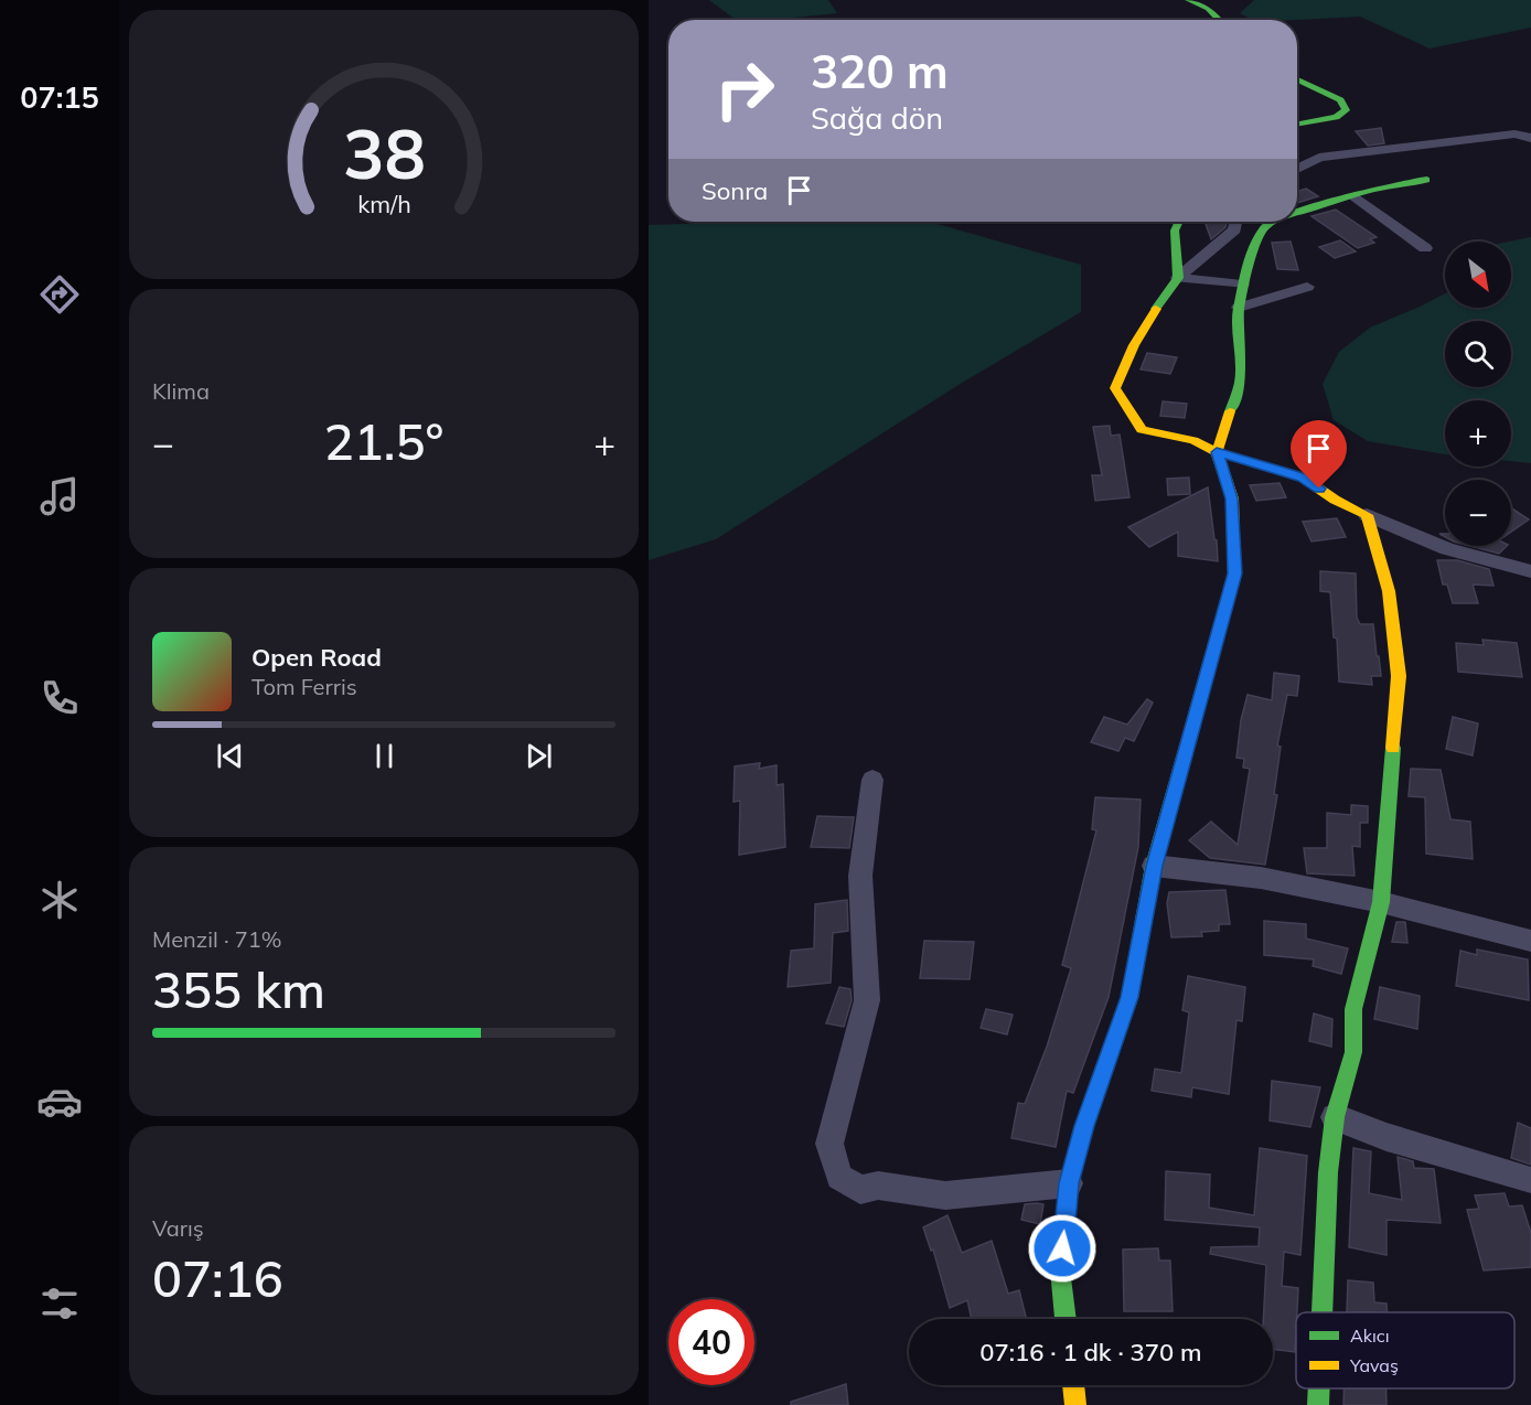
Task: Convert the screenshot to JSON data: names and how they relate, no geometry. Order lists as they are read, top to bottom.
{
  "legend": ["Akıcı", "Yavaş"],
  "north": "bottom right",
  "page": {
    "tabs": "07:15",
    "turn": ["320 m", "Sağa dön"],
    "then": "Sonra",
    "map_buttons": ["+", "−"],
    "tile": [
      "Klima",
      ["Menzil · 71%", "355 km"],
      ["Varış", "07:16"]
    ],
    "heat": ["−", "21.5°", "+"],
    "song": ["Open Road", "Tom Ferris"],
    "limit": "40",
    "trip": "07:16 · 1 dk · 370 m",
    "gauge": ["38", "km/h"]
  }
}
